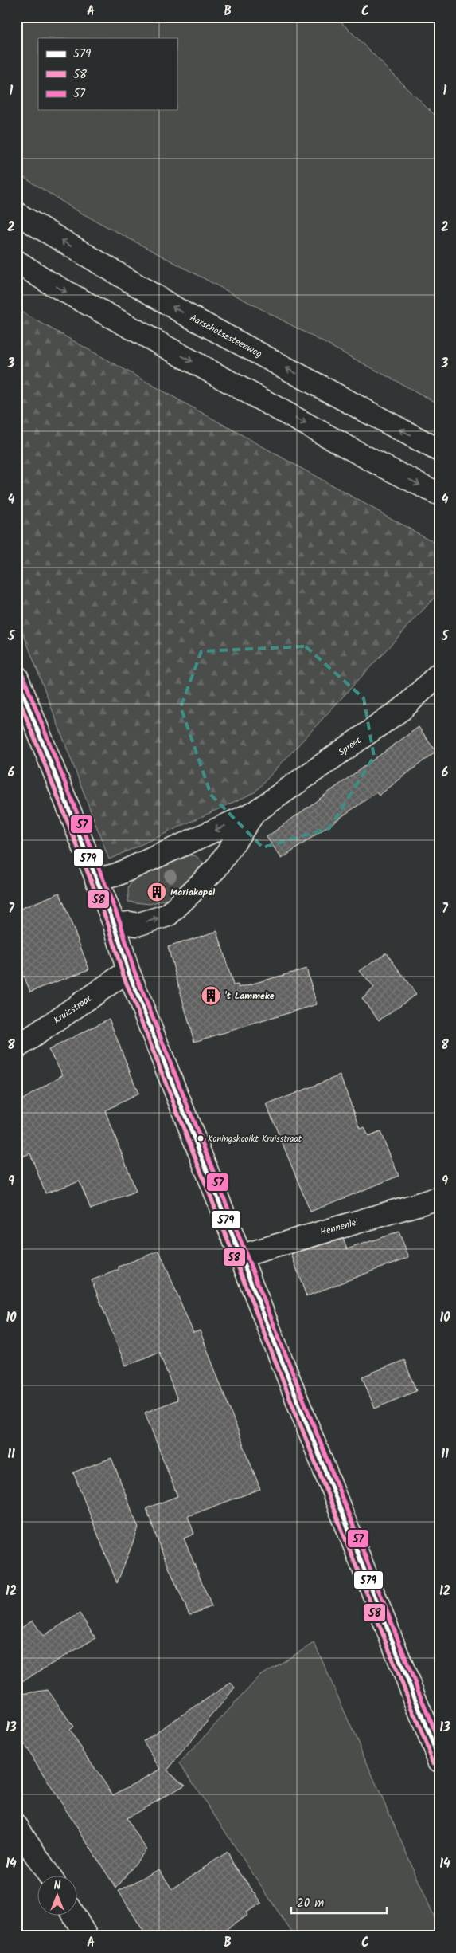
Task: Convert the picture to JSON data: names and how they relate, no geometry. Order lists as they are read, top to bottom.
{
  "streets": {
    "street": [
      "Aarschotsesteenweg",
      "Spreet",
      "Kruisstraat",
      "Hennenlei"
    ]
  },
  "places": {
    "building": ["Mariakapel", "'t Lammeke"],
    "other": ["Koningshooikt Kruisstraat"]
  },
  "lines": ["transit line 57", "transit line 579", "transit line 58"],
  "legend": ["579", "58", "57"],
  "scale_bar": "20 m",
  "north": "top",
  "grid": {
    "columns": ["A", "B", "C"],
    "rows": [
      "1",
      "2",
      "3",
      "4",
      "5",
      "6",
      "7",
      "8",
      "9",
      "10",
      "11",
      "12",
      "13",
      "14"
    ]
  }
}
